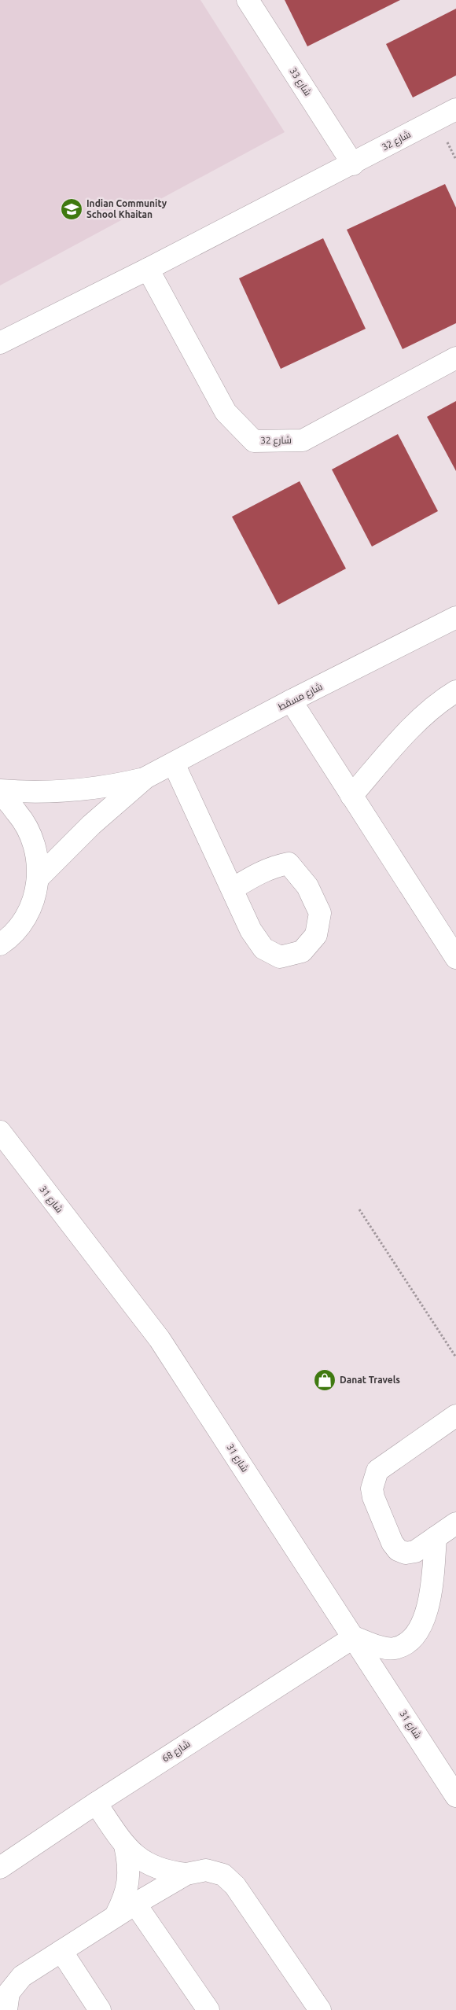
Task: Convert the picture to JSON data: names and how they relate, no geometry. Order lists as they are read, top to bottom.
{
  "streets": {
    "street": [
      "شارع 33",
      "شارع 32",
      "شارع مسقط",
      "شارع 31",
      "شارع 68"
    ]
  },
  "crossings": [
    ["شارع 33", "شارع 32"],
    ["شارع 31", "شارع 68"]
  ],
  "places": {
    "school or university": ["Indian Community School Khaitan"],
    "shop": ["Danat Travels"]
  }
}
